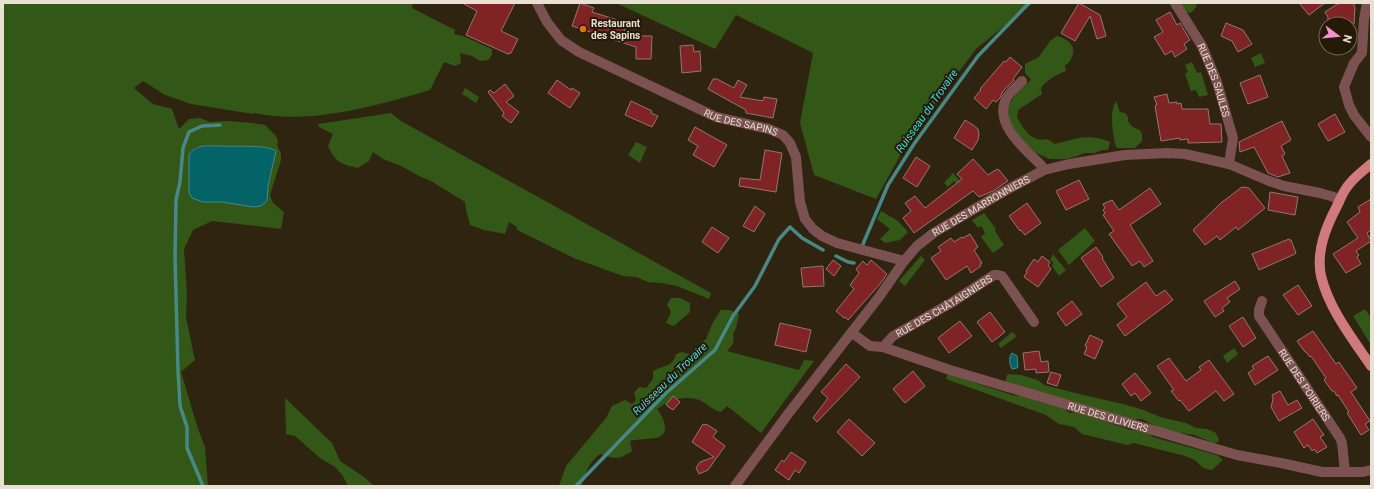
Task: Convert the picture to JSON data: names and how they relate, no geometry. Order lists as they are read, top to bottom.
{
  "streets": {
    "street": [
      "RUE DES SAULES",
      "RUE DES SAPINS",
      "RUE DES MARRONNIERS",
      "RUE DES CHÂTAIGNIERS",
      "RUE DES POIRIERS",
      "RUE DES OLIVIERS"
    ]
  },
  "crossings": [
    ["RUE DES SAULES", "RUE DES MARRONNIERS"],
    ["RUE DES SAPINS", "RUE DES MARRONNIERS"],
    ["RUE DES MARRONNIERS", "RUE DES OLIVIERS"],
    ["RUE DES CHÂTAIGNIERS", "RUE DES OLIVIERS"],
    ["RUE DES POIRIERS", "RUE DES OLIVIERS"]
  ],
  "water": ["Ruisseau du Trovaire"],
  "places": ["Restaurant des Sapins"],
  "north": "right"
}
